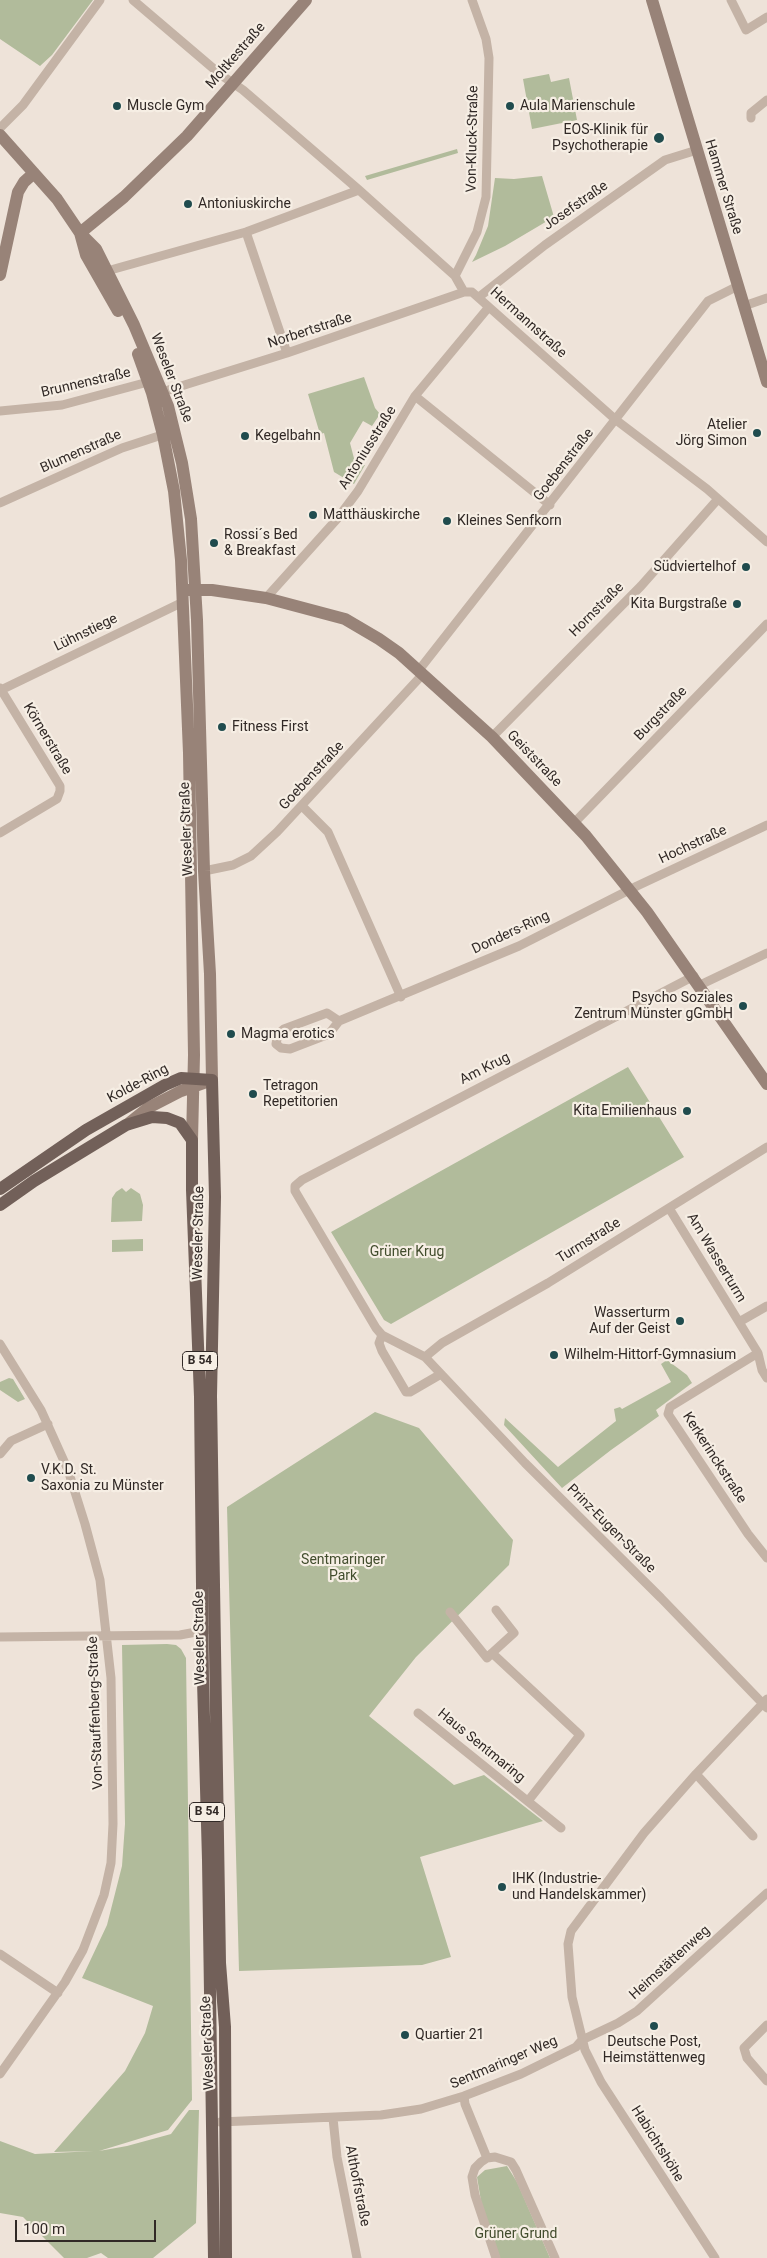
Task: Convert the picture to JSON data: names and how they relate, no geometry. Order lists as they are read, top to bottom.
{
  "streets": {
    "main road": [
      "Moltkestraße",
      "Hammer Straße",
      "Weseler Straße",
      "Geiststraße",
      "Kolde-Ring",
      "B 54"
    ],
    "street": [
      "Von-Kluck-Straße",
      "Josefstraße",
      "Hermannstraße",
      "Norbertstraße",
      "Brunnenstraße",
      "Antoniusstraße",
      "Blumenstraße",
      "Goebenstraße",
      "Hornstraße",
      "Lühnstiege",
      "Burgstraße",
      "Körnerstraße",
      "Hochstraße",
      "Donders-Ring",
      "Am Krug",
      "Turmstraße",
      "Am Wasserturm",
      "Kerkerinckstraße",
      "Prinz-Eugen-Straße",
      "Von-Stauffenberg-Straße",
      "Haus Sentmaring",
      "Heimstättenweg",
      "Sentmaringer Weg",
      "Habichtshöhe",
      "Althoffstraße"
    ]
  },
  "crossings": [
    ["Moltkestraße", "Weseler Straße"],
    ["Hammer Straße", "Josefstraße"],
    ["Hammer Straße", "Goebenstraße"],
    ["Josefstraße", "Hermannstraße"],
    ["Hermannstraße", "Norbertstraße"],
    ["Hermannstraße", "Antoniusstraße"],
    ["Hermannstraße", "Goebenstraße"],
    ["Hermannstraße", "Hornstraße"],
    ["Norbertstraße", "Weseler Straße"],
    ["Weseler Straße", "Brunnenstraße"],
    ["Weseler Straße", "Blumenstraße"],
    ["Weseler Straße", "Goebenstraße"],
    ["Weseler Straße", "Lühnstiege"],
    ["Weseler Straße", "Geiststraße"],
    ["Weseler Straße", "Kolde-Ring"],
    ["Weseler Straße", "Sentmaringer Weg"],
    ["Antoniusstraße", "Geiststraße"],
    ["Goebenstraße", "Geiststraße"],
    ["Hornstraße", "Geiststraße"],
    ["Lühnstiege", "Körnerstraße"],
    ["Lühnstiege", "Geiststraße"],
    ["Burgstraße", "Geiststraße"],
    ["Geiststraße", "Hochstraße"],
    ["Geiststraße", "Donders-Ring"],
    ["Geiststraße", "Am Krug"],
    ["Hochstraße", "Donders-Ring"],
    ["Am Krug", "Prinz-Eugen-Straße"],
    ["Turmstraße", "Am Wasserturm"],
    ["Turmstraße", "Prinz-Eugen-Straße"],
    ["Am Wasserturm", "Kerkerinckstraße"],
    ["Heimstättenweg", "Sentmaringer Weg"],
    ["Heimstättenweg", "Habichtshöhe"],
    ["Sentmaringer Weg", "Habichtshöhe"],
    ["Sentmaringer Weg", "Althoffstraße"]
  ],
  "parks": ["Grüner Krug", "Sentmaringer Park", "Grüner Grund"],
  "places": [
    "Muscle Gym",
    "Aula Marienschule",
    "EOS-Klinik für Psychotherapie",
    "Antoniuskirche",
    "Atelier Jörg Simon",
    "Kegelbahn",
    "Matthäuskirche",
    "Kleines Senfkorn",
    "Rossi´s Bed & Breakfast",
    "Südviertelhof",
    "Kita Burgstraße",
    "Fitness First",
    "Psycho Soziales Zentrum Münster gGmbH",
    "Magma erotics",
    "Tetragon Repetitorien",
    "Kita Emilienhaus",
    "Wasserturm Auf der Geist",
    "Wilhelm-Hittorf-Gymnasium",
    "V.K.D. St. Saxonia zu Münster",
    "IHK (Industrie- und Handelskammer)",
    "Deutsche Post, Heimstättenweg",
    "Quartier 21"
  ],
  "scale_bar": "100 m"
}
